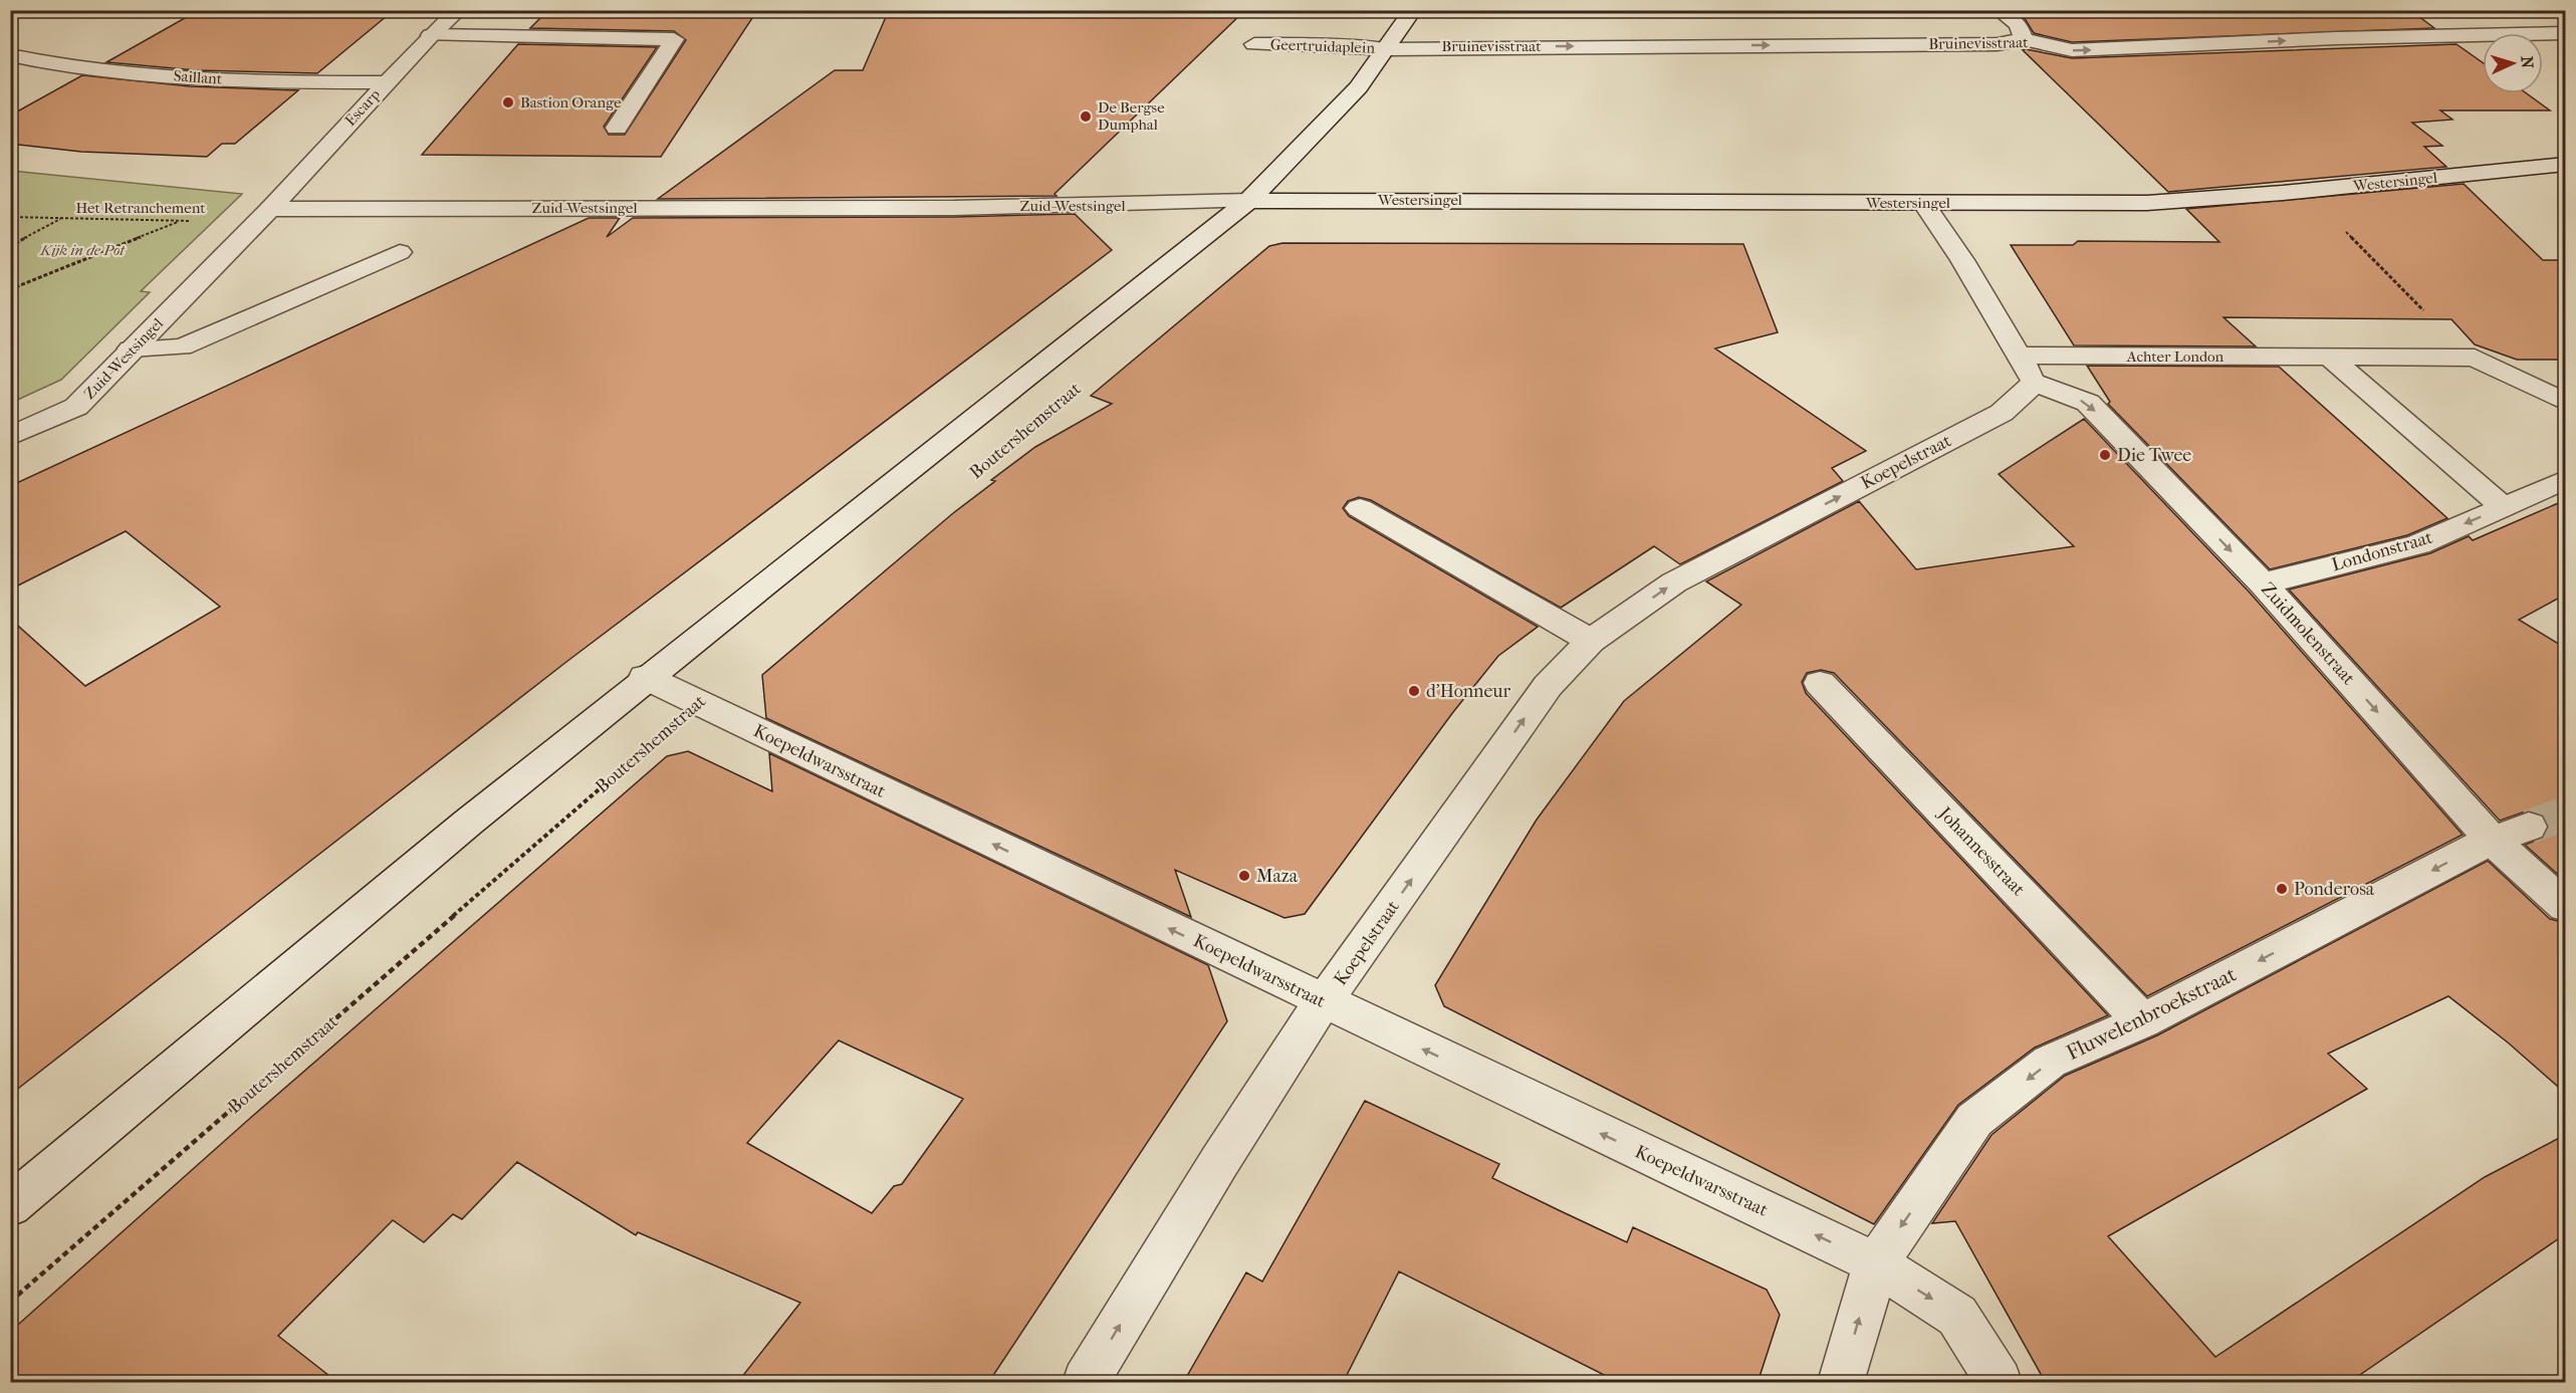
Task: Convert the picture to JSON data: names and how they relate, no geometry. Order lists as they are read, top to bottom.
{
  "streets": {
    "street": [
      "Bruinevisstraat",
      "Geertruidaplein",
      "Saillant",
      "Escarp",
      "Westersingel",
      "Zuid-Westsingel",
      "Achter London",
      "Koepelstraat",
      "Londonstraat",
      "Zuidmolenstraat",
      "Koepeldwarsstraat",
      "Johannesstraat",
      "Fluwelenbroekstraat"
    ],
    "path": ["Het Retranchement", "Boutershemstraat"]
  },
  "crossings": [
    ["Bruinevisstraat", "Geertruidaplein"],
    ["Saillant", "Escarp"],
    ["Escarp", "Zuid-Westsingel"],
    ["Escarp", "Het Retranchement"],
    ["Westersingel", "Zuid-Westsingel"],
    ["Zuid-Westsingel", "Het Retranchement"],
    ["Achter London", "Koepelstraat"],
    ["Achter London", "Zuidmolenstraat"],
    ["Koepelstraat", "Zuidmolenstraat"],
    ["Koepelstraat", "Koepeldwarsstraat"],
    ["Londonstraat", "Zuidmolenstraat"],
    ["Zuidmolenstraat", "Fluwelenbroekstraat"],
    ["Koepeldwarsstraat", "Fluwelenbroekstraat"],
    ["Johannesstraat", "Fluwelenbroekstraat"]
  ],
  "one_way": ["Bruinevisstraat", "Koepelstraat", "Londonstraat"],
  "parks": ["Kijk in de Pot"],
  "places": [
    "Bastion Orange",
    "De Bergse Dumphal",
    "Die Twee",
    "d'Honneur",
    "Maza",
    "Ponderosa"
  ],
  "north": "right"
}
